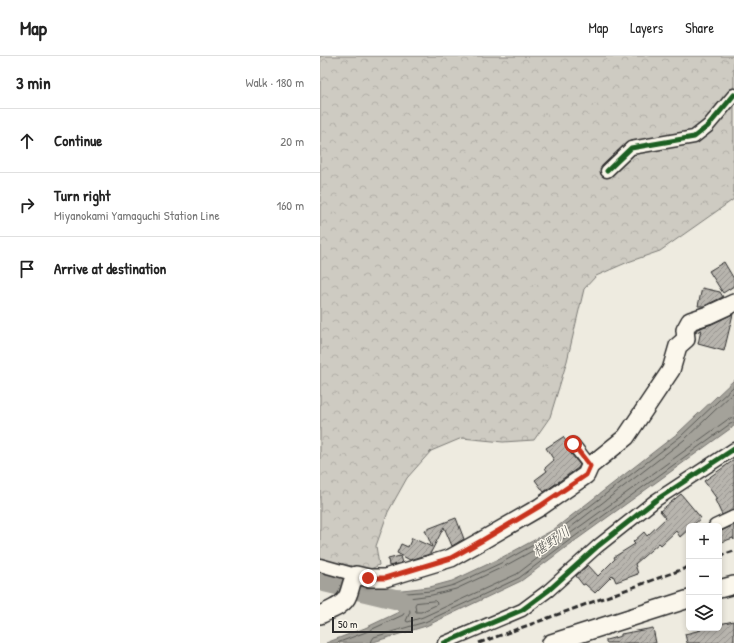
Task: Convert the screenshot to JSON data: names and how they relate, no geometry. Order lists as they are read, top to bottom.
{
  "water": ["椹野川"],
  "scale_bar": "50 m",
  "page": {
    "header": "Map",
    "nav": ["Map", "Layers", "Share"],
    "heading": ["3 min", "Walk · 180 m"],
    "list": [
      ["Continue", "20 m"],
      ["Turn right", "Miyanokami Yamaguchi Station Line", "160 m"],
      "Arrive at destination"
    ],
    "map_buttons": ["+", "−"],
    "scale": "50 m"
  }
}
